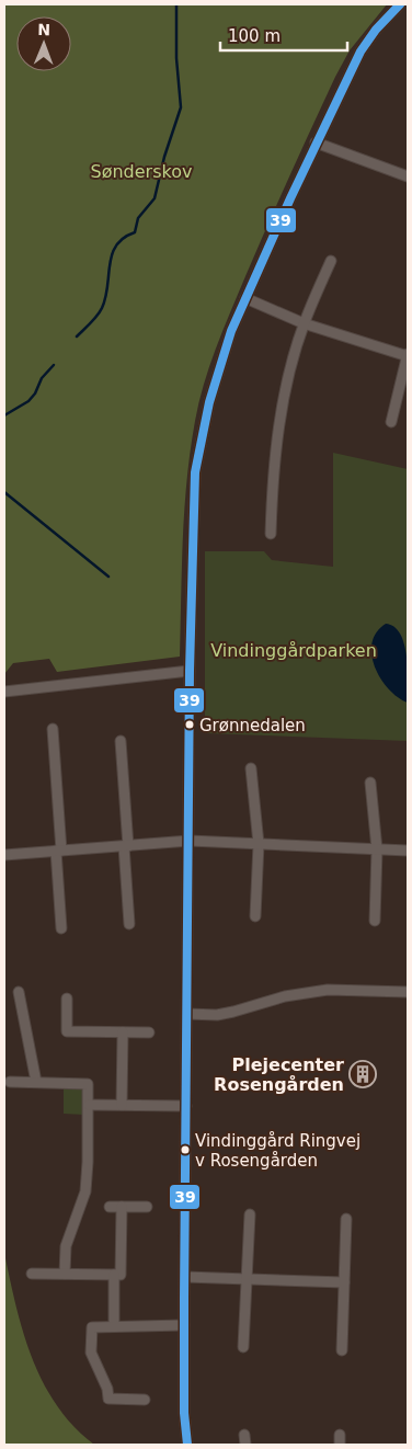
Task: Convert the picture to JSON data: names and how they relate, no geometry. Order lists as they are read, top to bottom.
{
  "parks": ["Sønderskov", "Vindinggårdparken"],
  "places": {
    "other": ["Grønnedalen", "Vindinggård Ringvej v Rosengården"],
    "building": ["Plejecenter Rosengården"]
  },
  "lines": ["transit line 39"],
  "scale_bar": "100 m",
  "north": "top"
}
